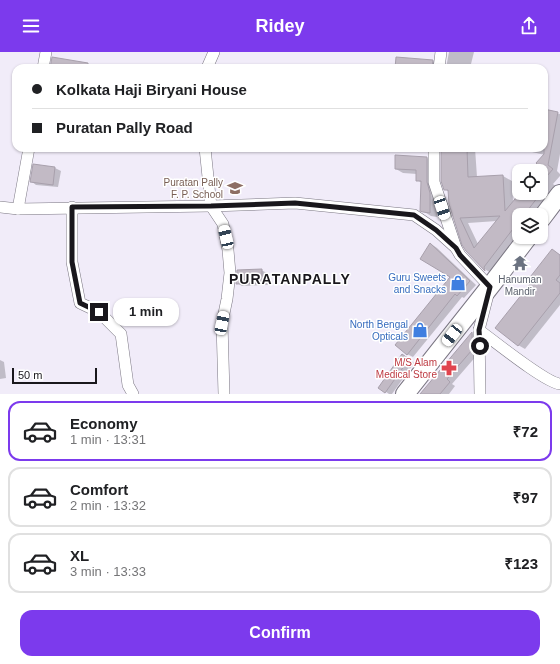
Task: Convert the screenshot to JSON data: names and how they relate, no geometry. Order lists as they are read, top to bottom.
{
  "districts": ["PURATANPALLY"],
  "places": {
    "school or university": ["Puratan Pally F. P. School"],
    "temple": ["Hanuman Mandir"],
    "shop": ["Guru Sweets and Snacks", "North Bengal Opticals"],
    "pharmacy": ["M/S Alam Medical Store"]
  },
  "scale_bar": "50 m",
  "page": {
    "header": "Ridey",
    "banner": ["Kolkata Haji Biryani House", "Puratan Pally Road"],
    "bubble": "1 min",
    "scale": "50 m",
    "list": [
      {
        "name": "Economy",
        "note": "1 min · 13:31",
        "value": "₹72"
      },
      {
        "name": "Comfort",
        "note": "2 min · 13:32",
        "value": "₹97"
      },
      {
        "name": "XL",
        "note": "3 min · 13:33",
        "value": "₹123"
      }
    ],
    "buttons": "Confirm"
  }
}
